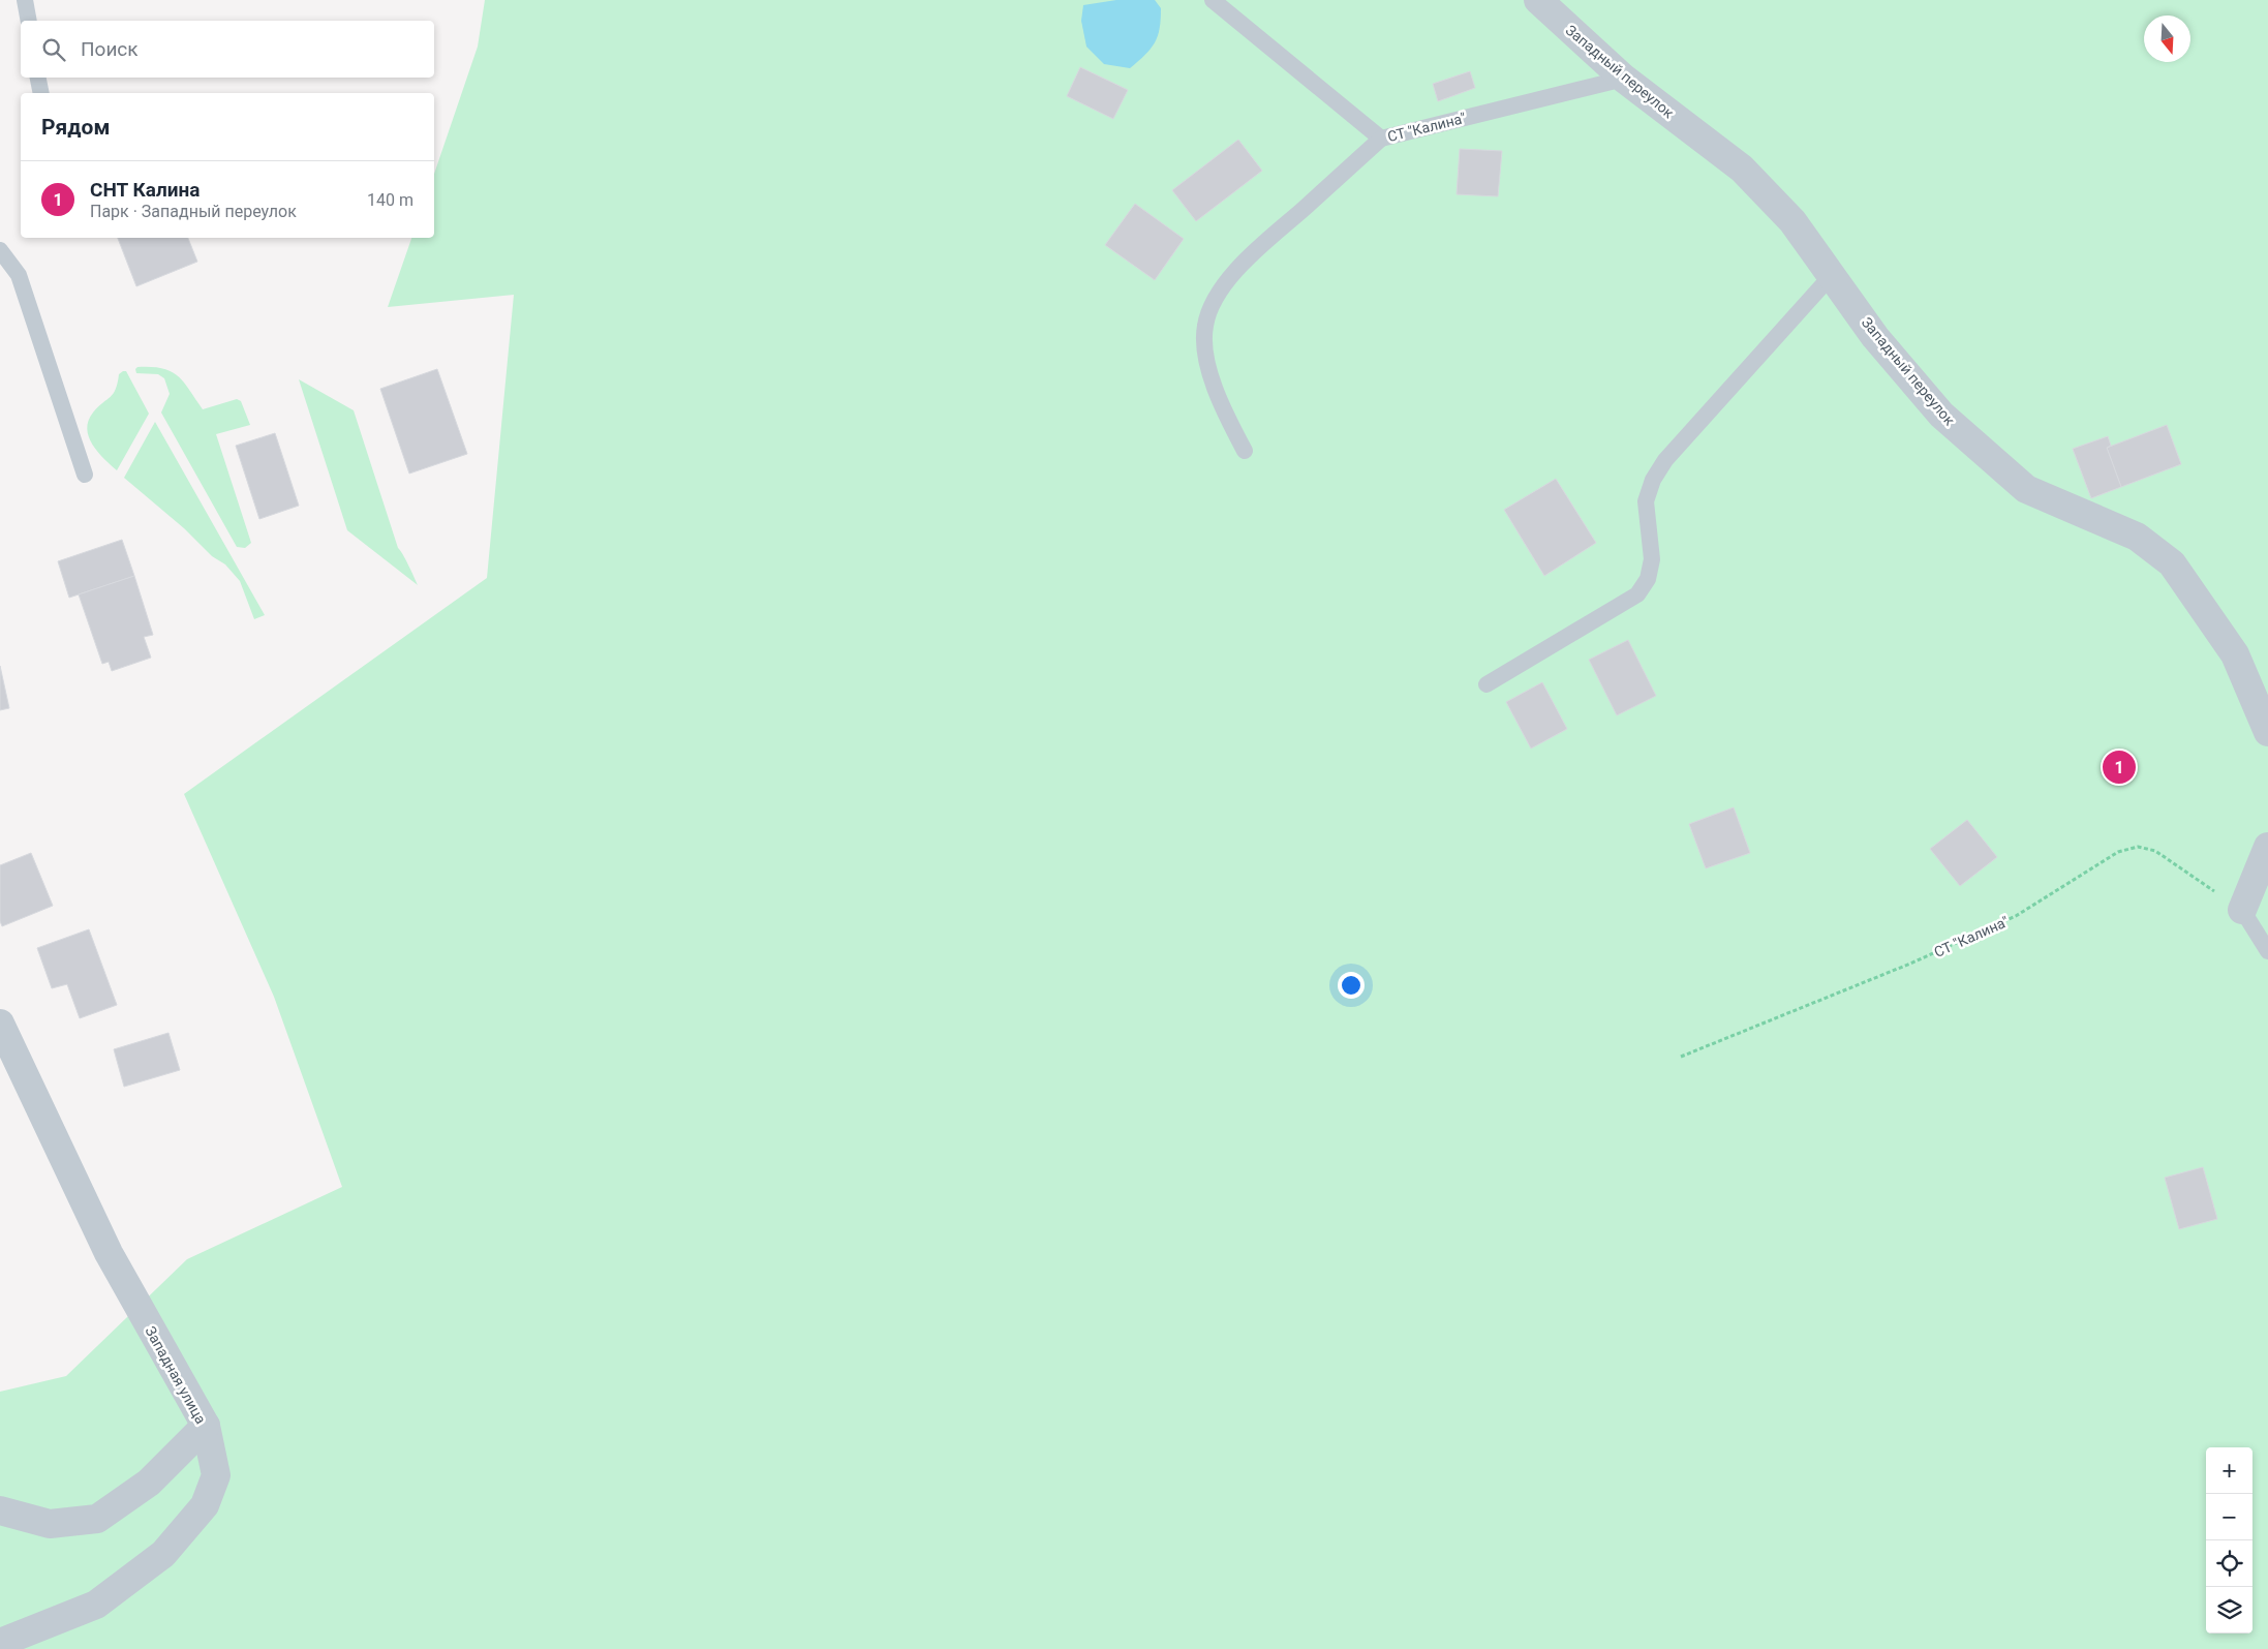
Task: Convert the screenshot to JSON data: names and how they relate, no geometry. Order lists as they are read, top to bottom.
{
  "streets": {
    "street": ["Западный переулок", "Западная улица"],
    "lane": ["СТ \"Калина\""]
  },
  "crossings": [
    ["Западный переулок", "СТ \"Калина\""]
  ],
  "north": "bottom",
  "page": {
    "search": "Поиск",
    "heading": "Рядом",
    "list": [
      {
        "mark": "1",
        "name": "СНТ Калина",
        "note": "Парк · Западный переулок",
        "value": "140 m"
      }
    ],
    "pins": "1",
    "map_buttons": ["+", "−"]
  }
}
